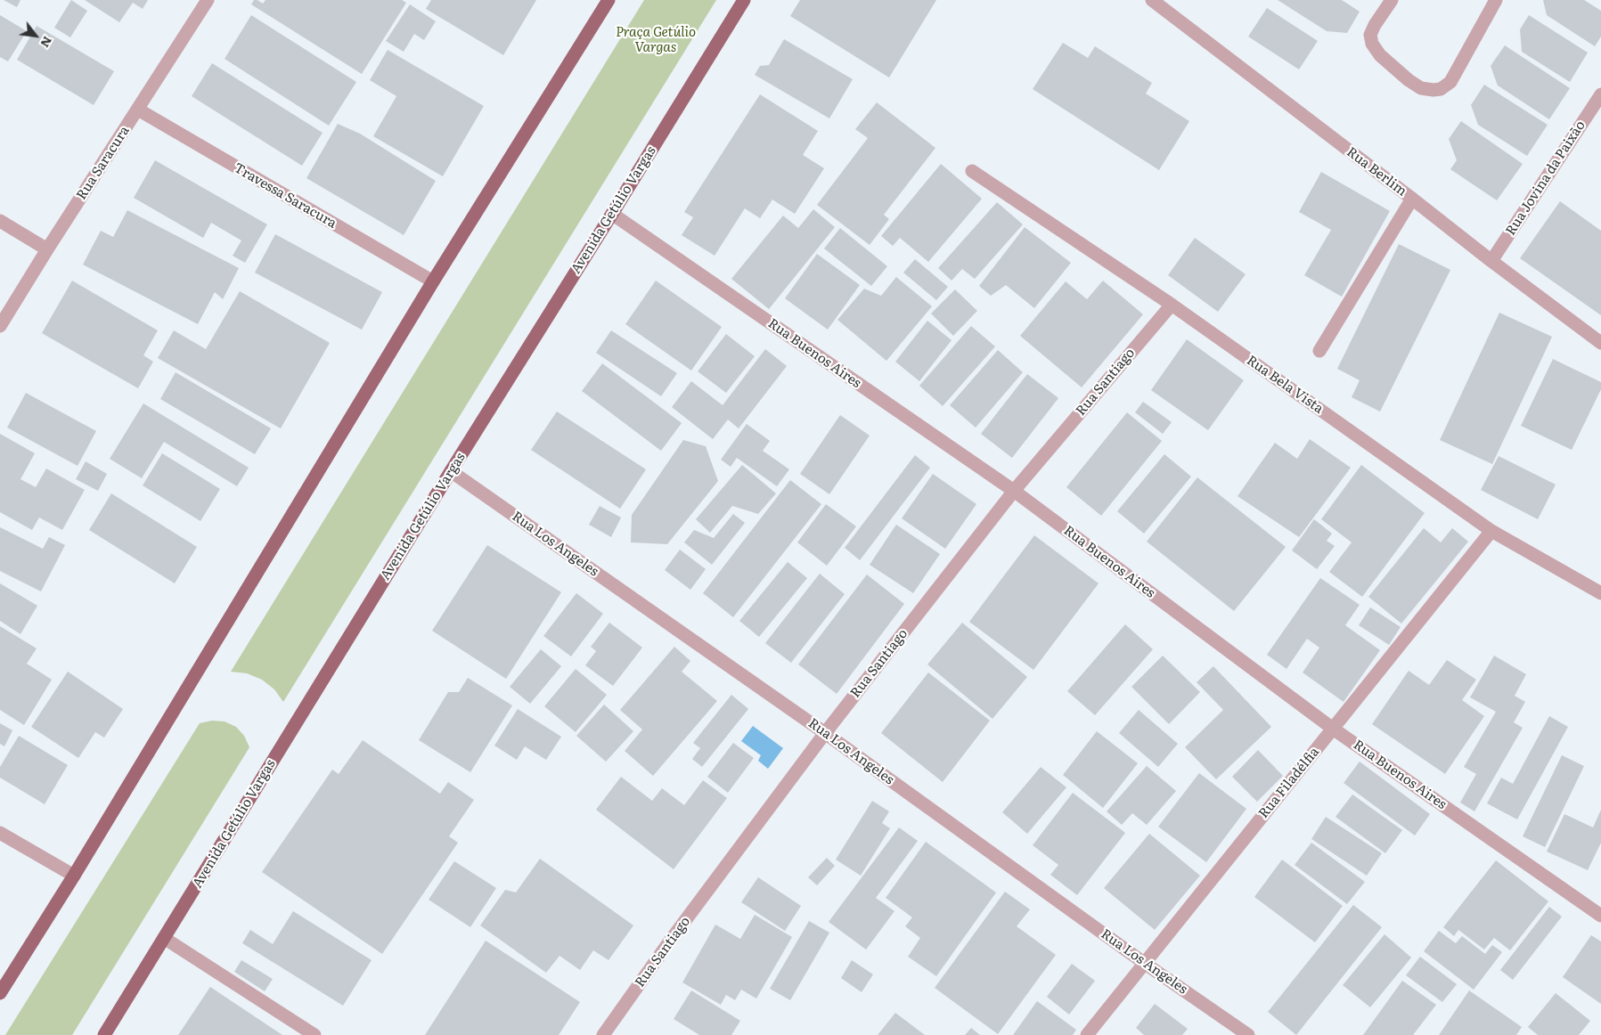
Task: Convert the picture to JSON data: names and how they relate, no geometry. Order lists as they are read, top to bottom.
{
  "streets": {
    "main road": ["Avenida Getúlio Vargas"],
    "street": [
      "Rua Saracura",
      "Rua Berlim",
      "Rua Jovina da Paixão",
      "Travessa Saracura",
      "Rua Buenos Aires",
      "Rua Santiago",
      "Rua Bela Vista",
      "Rua Los Angeles",
      "Rua Filadélfia"
    ]
  },
  "crossings": [
    ["Rua Saracura", "Travessa Saracura"],
    ["Rua Berlim", "Rua Jovina da Paixão"],
    ["Avenida Getúlio Vargas", "Rua Buenos Aires"],
    ["Avenida Getúlio Vargas", "Rua Los Angeles"],
    ["Rua Buenos Aires", "Rua Santiago"],
    ["Rua Buenos Aires", "Rua Filadélfia"],
    ["Rua Santiago", "Rua Bela Vista"],
    ["Rua Santiago", "Rua Los Angeles"],
    ["Rua Bela Vista", "Rua Filadélfia"],
    ["Rua Los Angeles", "Rua Filadélfia"]
  ],
  "parks": ["Praça Getúlio Vargas"],
  "north": "bottom right"
}
